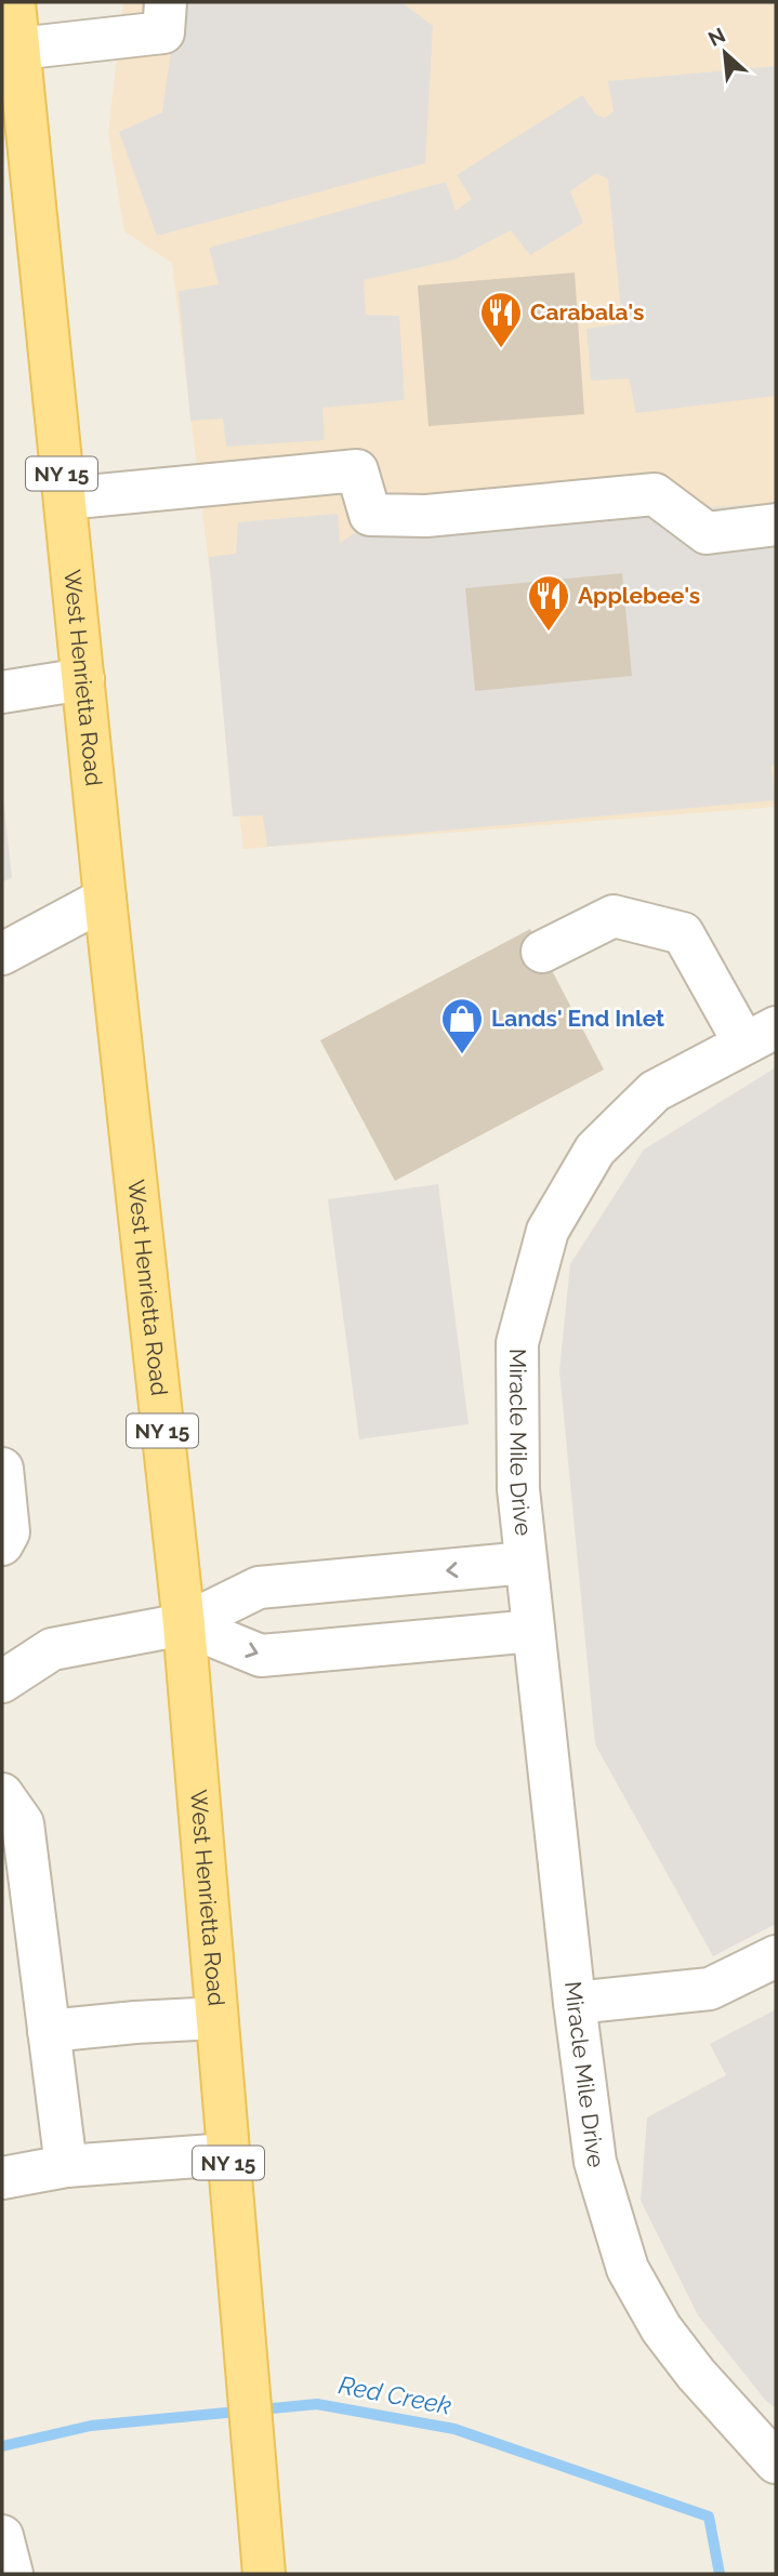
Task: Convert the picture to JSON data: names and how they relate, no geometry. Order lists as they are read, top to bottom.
{
  "streets": {
    "main road": ["NY 15", "West Henrietta Road"],
    "street": ["Miracle Mile Drive"]
  },
  "crossings": [
    ["West Henrietta Road", "Miracle Mile Drive"]
  ],
  "water": ["Red Creek"],
  "places": {
    "restaurant": ["Carabala's", "Applebee's"],
    "shop": ["Lands' End Inlet"]
  },
  "north": "top left"
}
